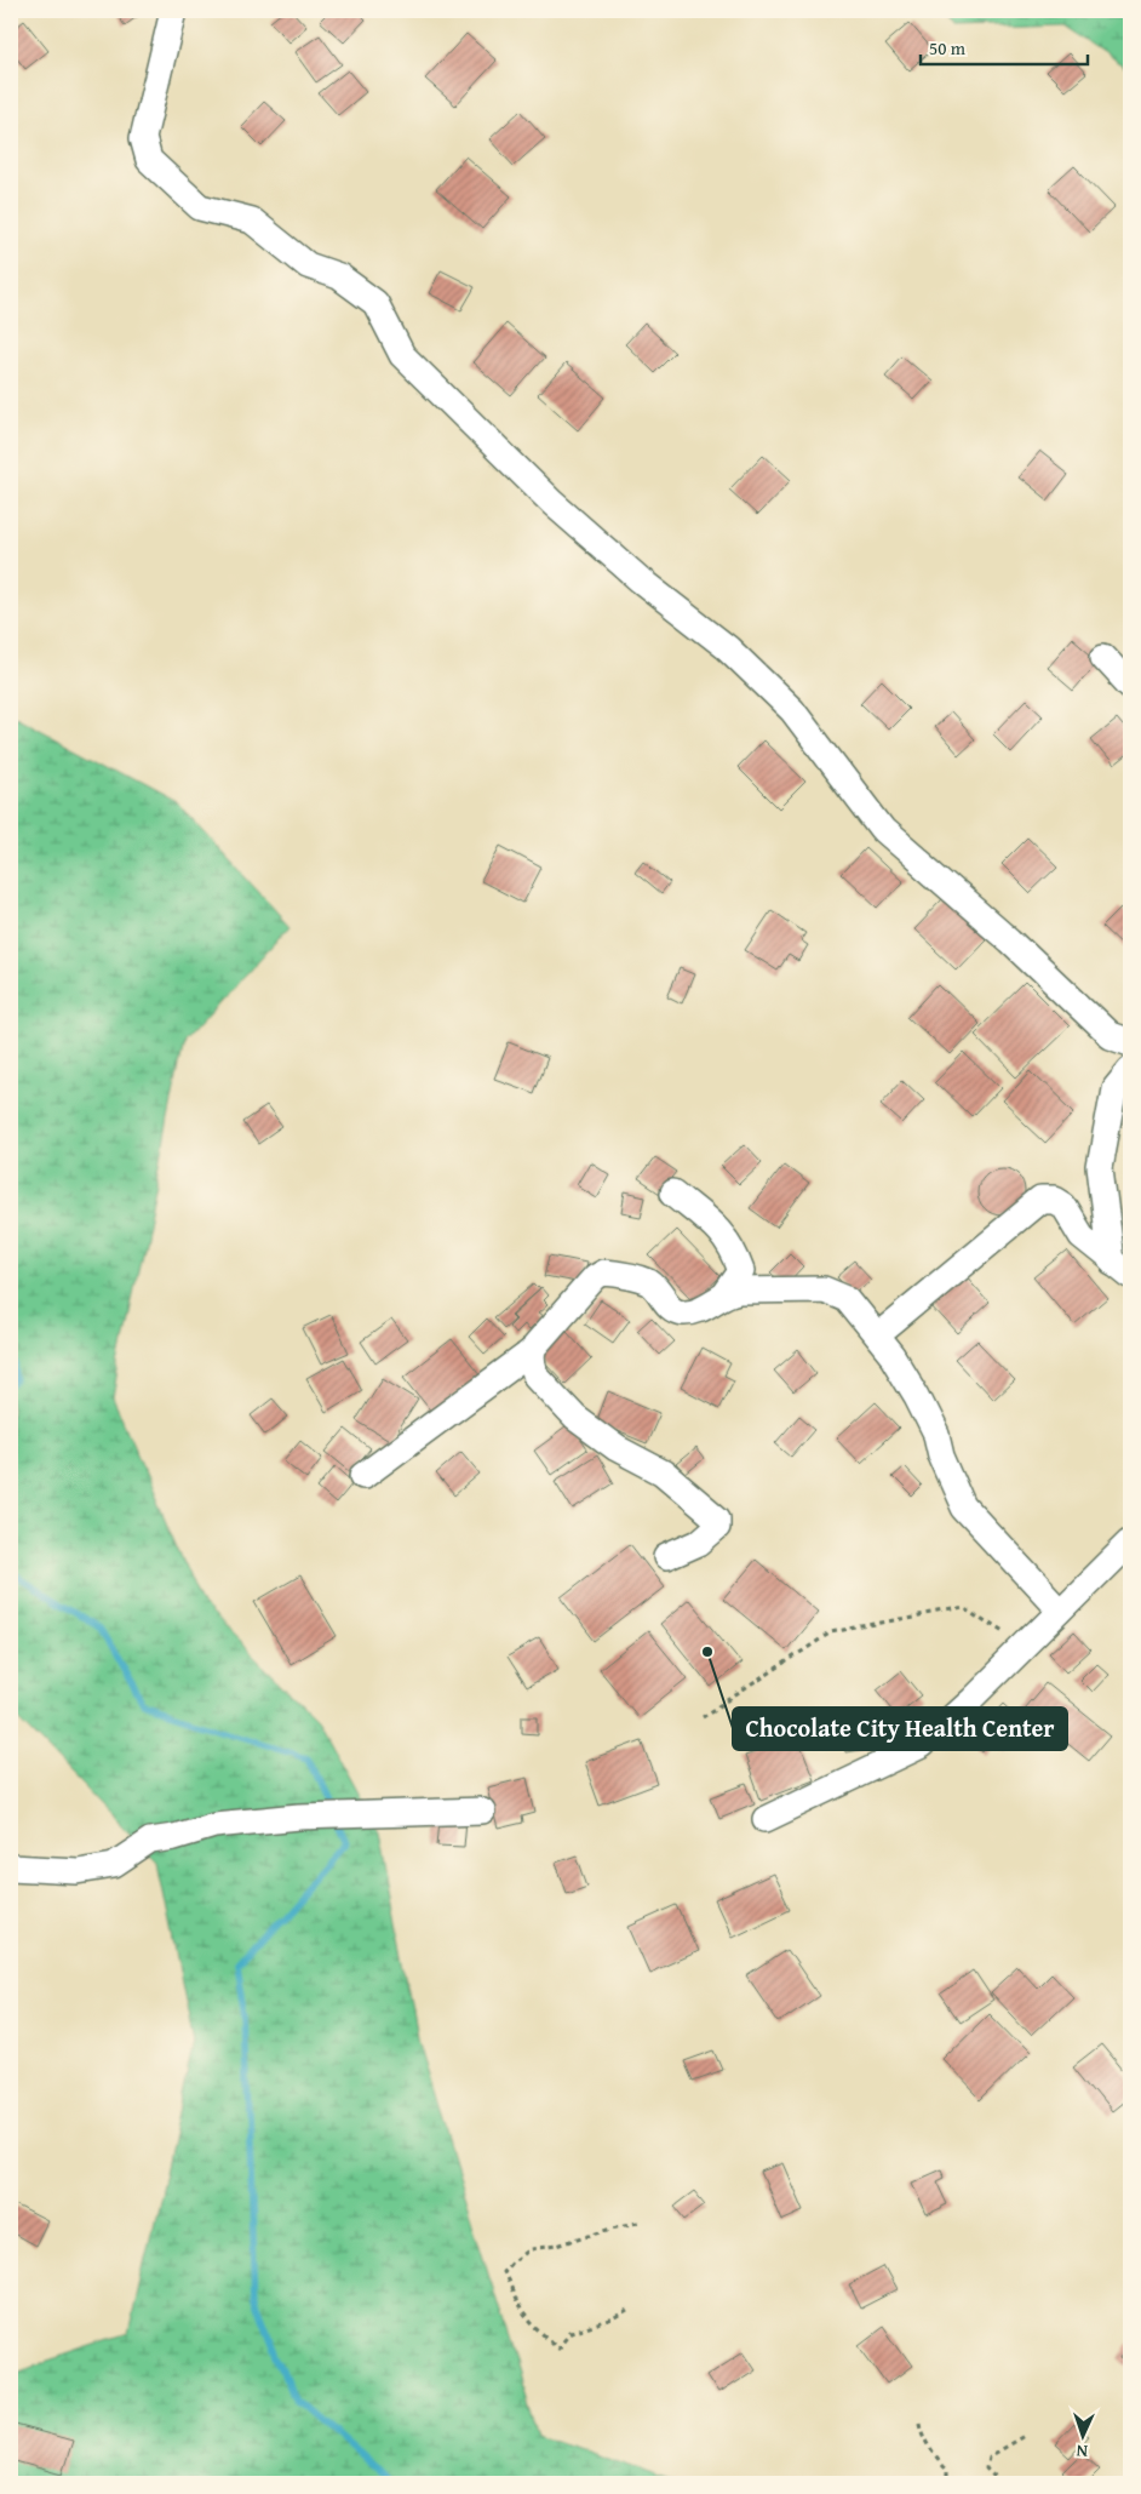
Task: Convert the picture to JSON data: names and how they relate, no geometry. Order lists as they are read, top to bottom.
{
  "places": ["Chocolate City Health Center"],
  "scale_bar": "50 m",
  "north": "bottom"
}
